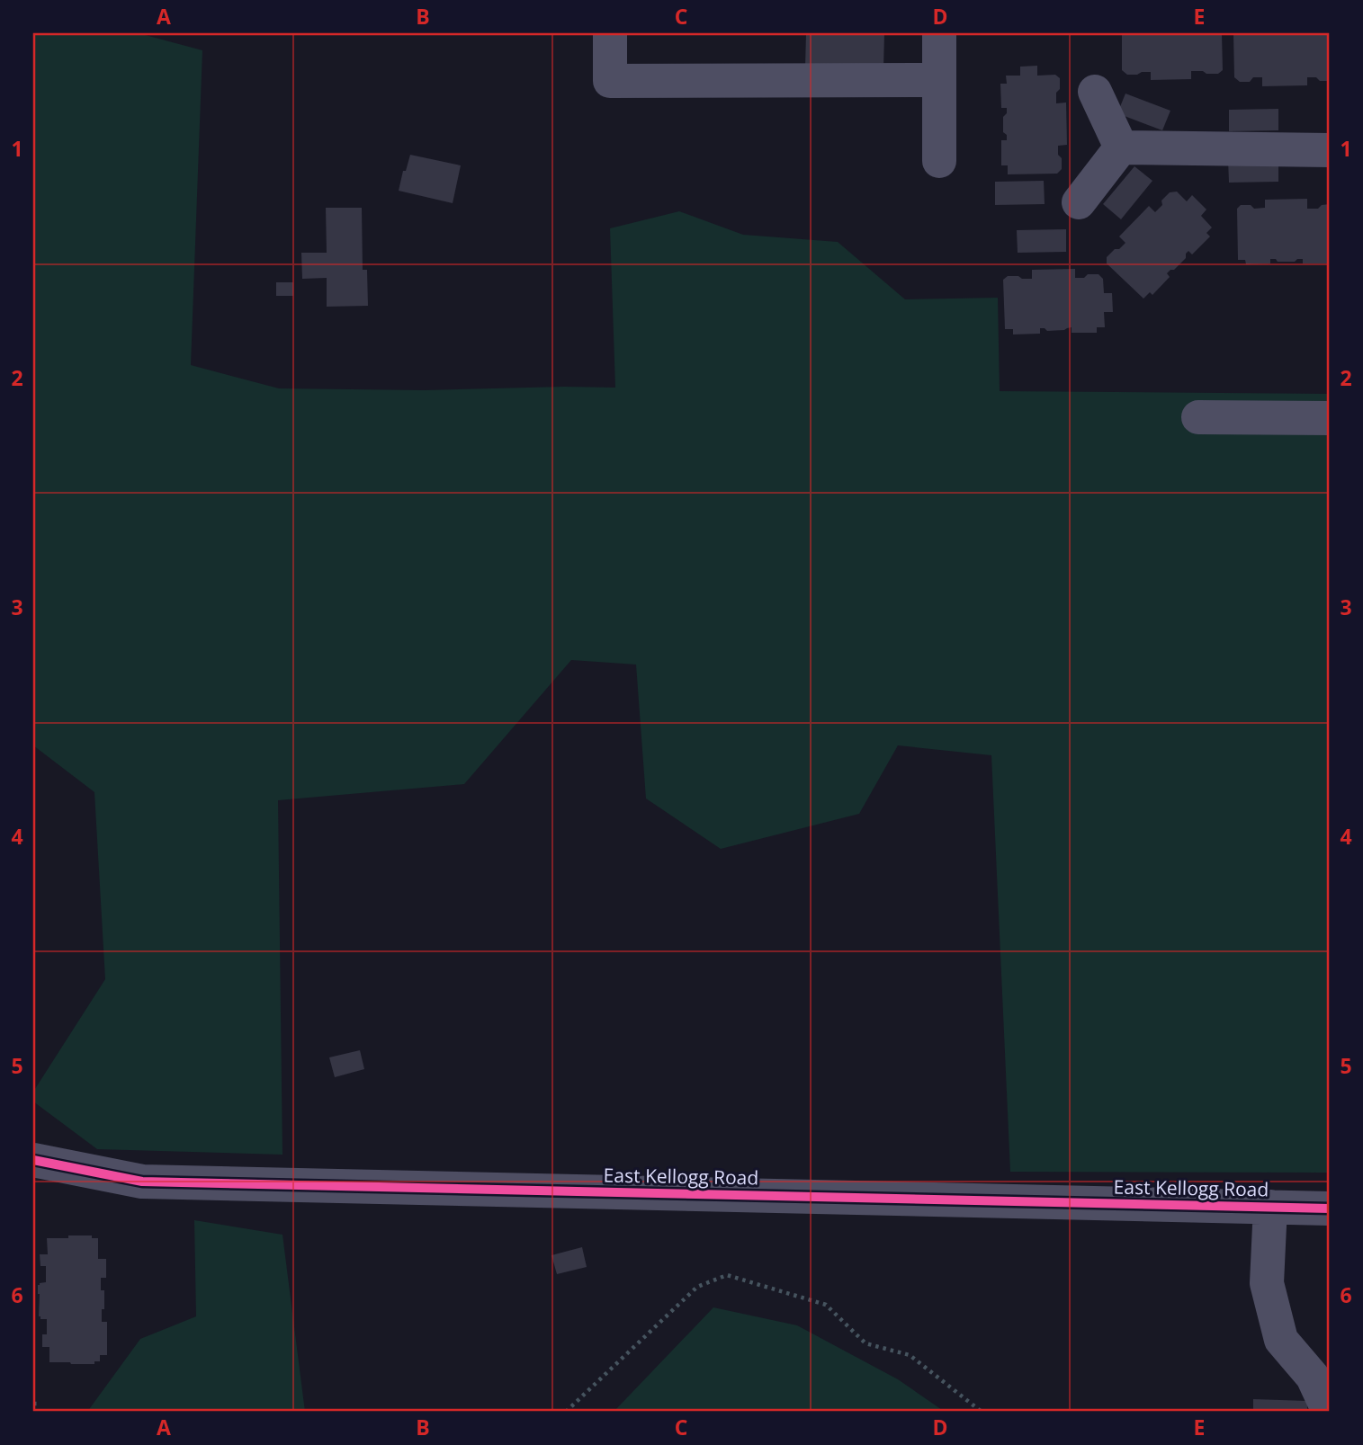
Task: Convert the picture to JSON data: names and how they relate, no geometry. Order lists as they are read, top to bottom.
{
  "streets": {
    "street": ["East Kellogg Road"]
  },
  "grid": {
    "columns": [
      "A",
      "B",
      "C",
      "D",
      "E"
    ],
    "rows": [
      "1",
      "2",
      "3",
      "4",
      "5",
      "6"
    ]
  }
}
